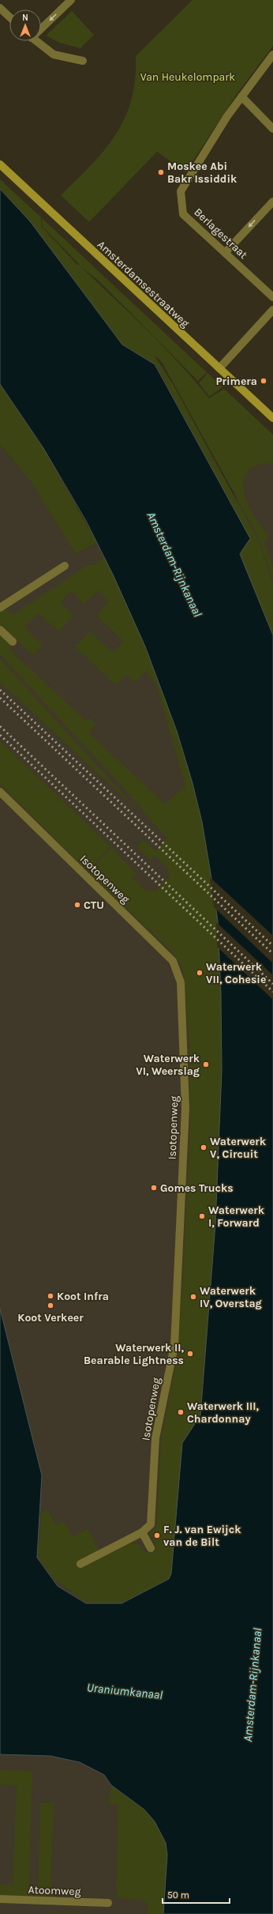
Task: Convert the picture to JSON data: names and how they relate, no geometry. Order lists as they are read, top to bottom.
{
  "streets": {
    "main road": ["Amsterdamsestraatweg"],
    "street": ["Berlagestraat", "Isotopenweg", "Atoomweg"]
  },
  "water": ["Amsterdam-Rijnkanaal", "Uraniumkanaal"],
  "parks": ["Van Heukelompark"],
  "places": [
    "Moskee Abi Bakr Issiddik",
    "Primera",
    "CTU",
    "Waterwerk VII, Cohesie",
    "Waterwerk VI, Weerslag",
    "Waterwerk V, Circuit",
    "Gomes Trucks",
    "Waterwerk I, Forward",
    "Koot Infra",
    "Waterwerk IV, Overstag",
    "Koot Verkeer",
    "Waterwerk II, Bearable Lightness",
    "Waterwerk III, Chardonnay",
    "F. J. van Ewijck van de Bilt"
  ],
  "scale_bar": "50 m",
  "north": "top"
}
